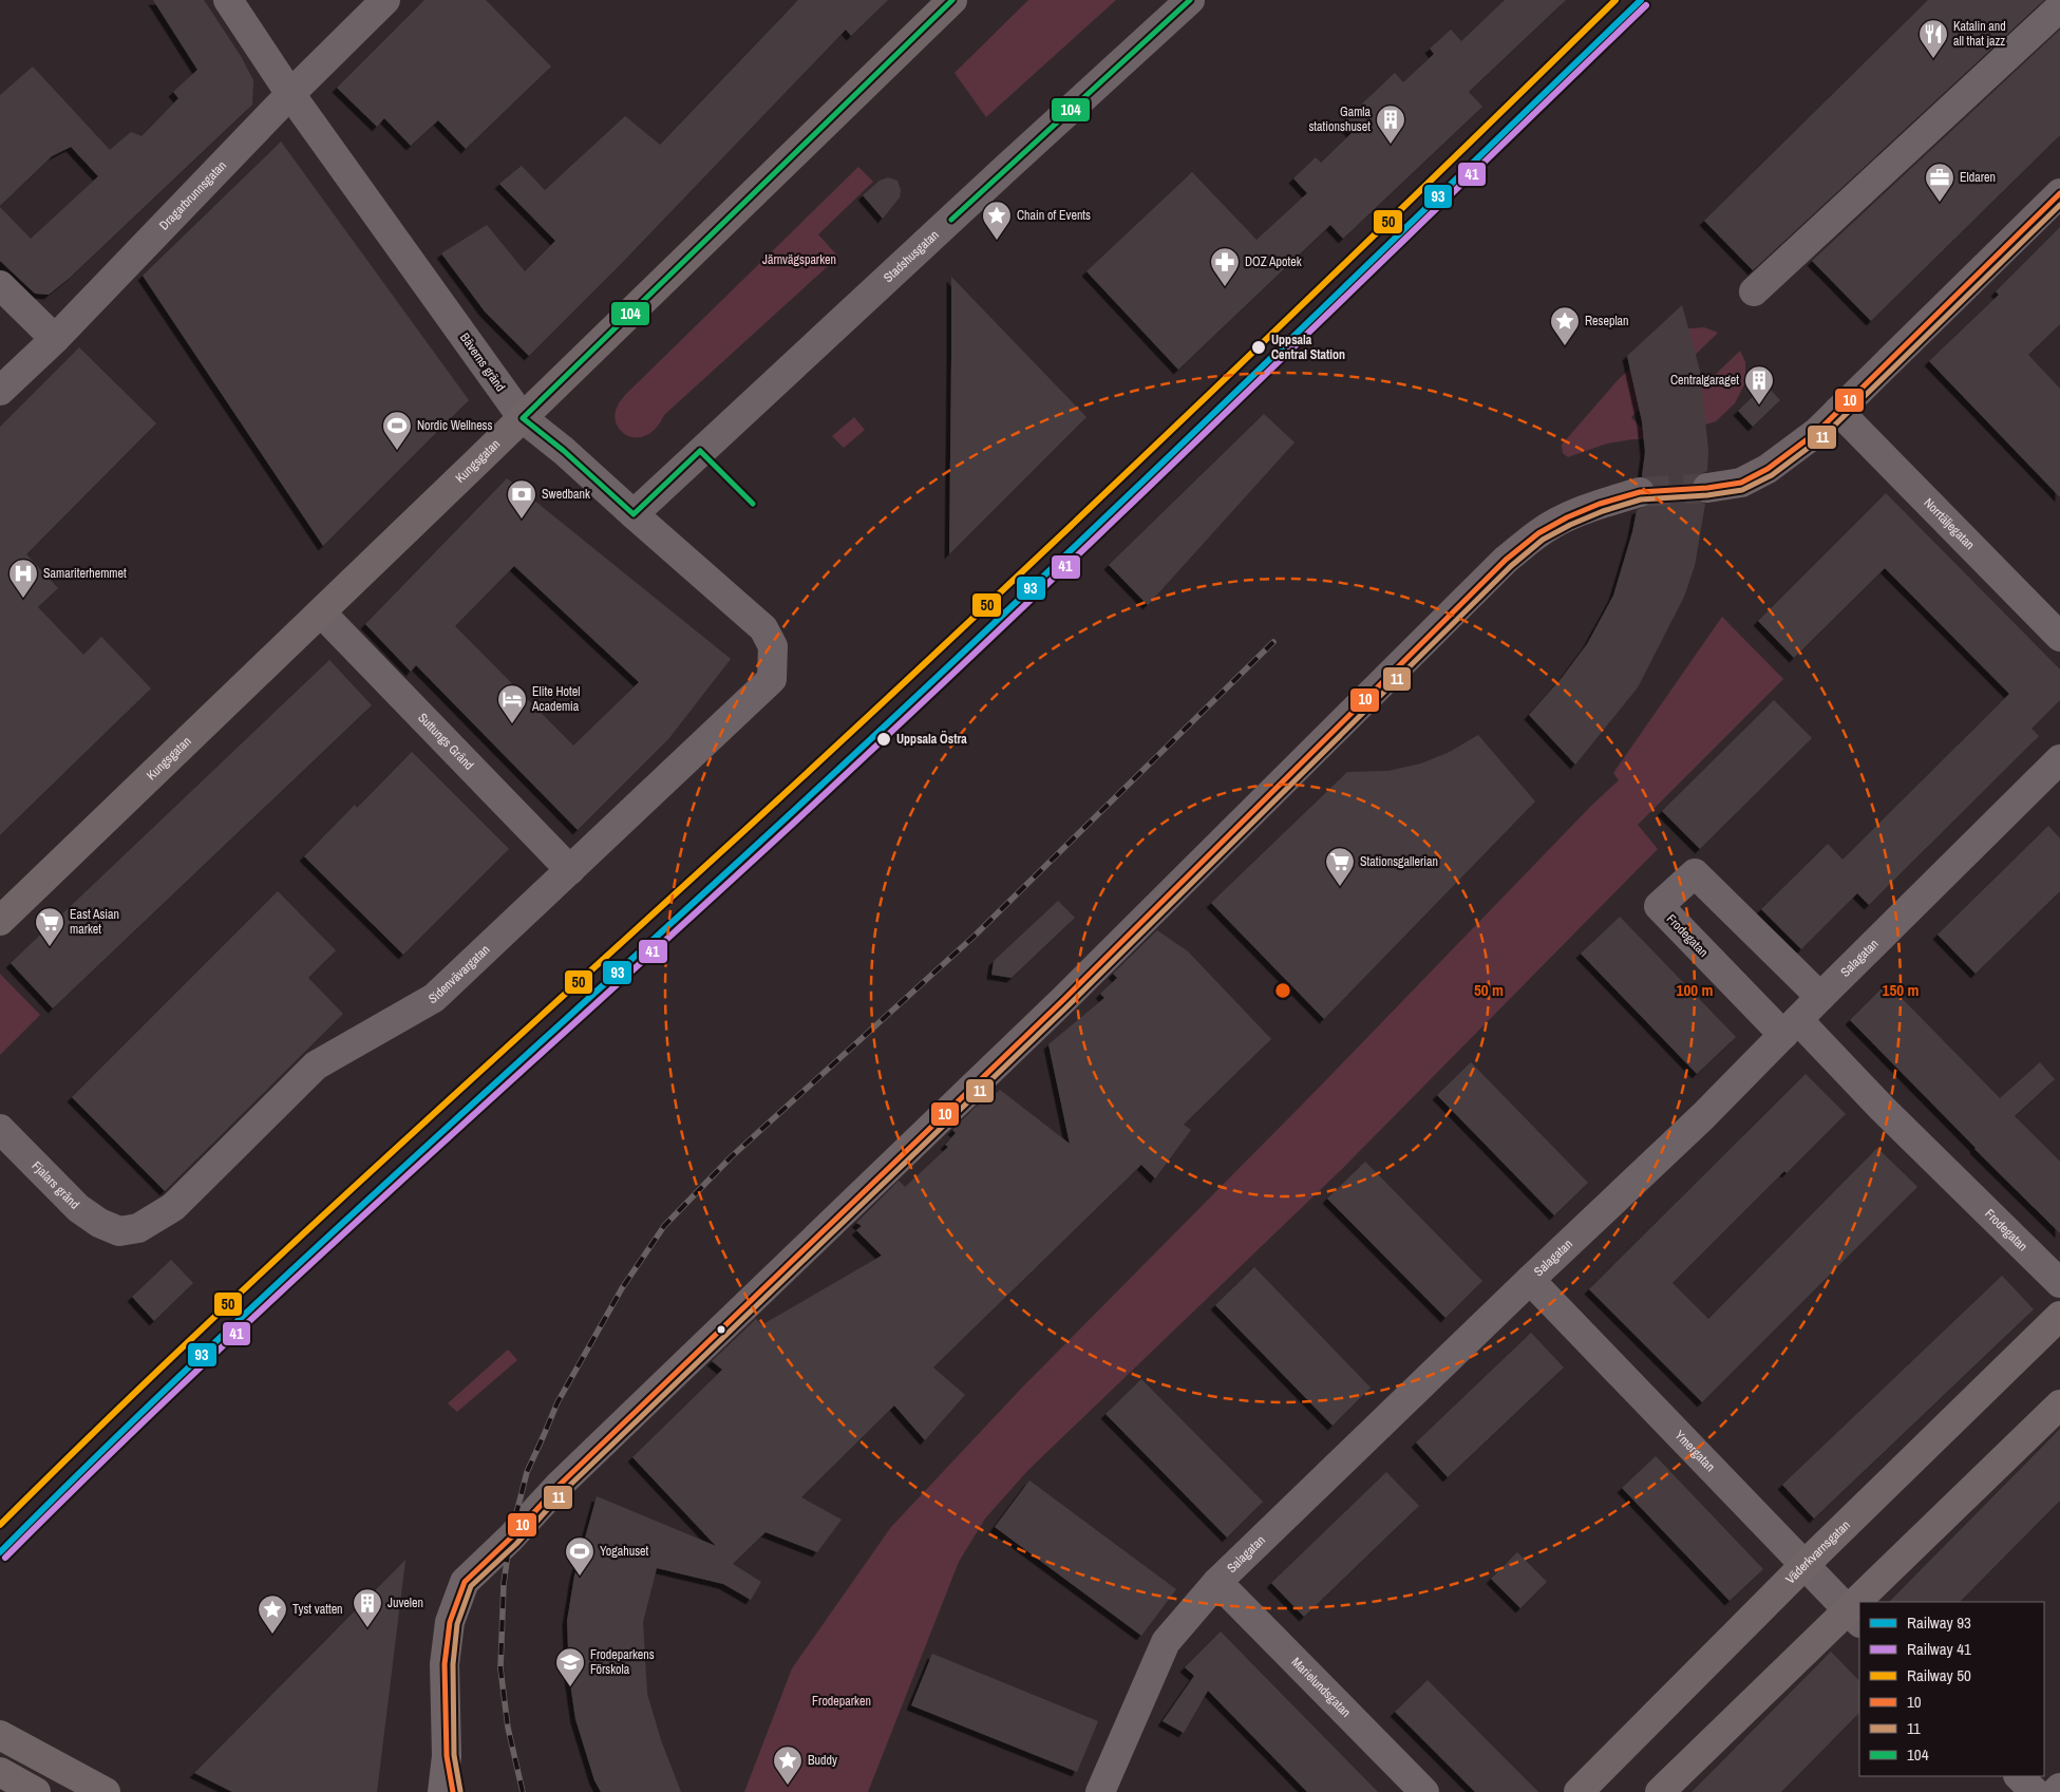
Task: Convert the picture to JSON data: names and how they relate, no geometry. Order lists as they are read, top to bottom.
{
  "streets": {
    "main road": ["Kungsgatan", "Väderkvarnsgatan"],
    "street": [
      "Dragarbrunnsgatan",
      "Stadshusgatan",
      "Bäverns gränd",
      "Norrtäljegatan",
      "Suttungs Gränd",
      "Frodegatan",
      "Salagatan",
      "Sidenvävargatan",
      "Fjalars gränd",
      "Ymergatan",
      "Marielundsgatan"
    ]
  },
  "crossings": [
    ["Dragarbrunnsgatan", "Bäverns gränd"],
    ["Stadshusgatan", "Bäverns gränd"],
    ["Bäverns gränd", "Kungsgatan"],
    ["Bäverns gränd", "Sidenvävargatan"],
    ["Kungsgatan", "Suttungs Gränd"],
    ["Suttungs Gränd", "Sidenvävargatan"],
    ["Frodegatan", "Salagatan"],
    ["Salagatan", "Ymergatan"],
    ["Salagatan", "Marielundsgatan"],
    ["Sidenvävargatan", "Fjalars gränd"],
    ["Ymergatan", "Väderkvarnsgatan"]
  ],
  "parks": ["Järnvägsparken", "Frodeparken"],
  "places": {
    "restaurant": ["Katalin and all that jazz"],
    "building": ["Gamla stationshuset", "Centralgaraget", "Juvelen"],
    "office": ["Eldaren"],
    "place": [
      "Chain of Events",
      "Reseplan",
      "Tyst vatten",
      "Buddy"
    ],
    "pharmacy": ["DOZ Apotek"],
    "other": ["Uppsala Central Station", "Uppsala Östra"],
    "sports": ["Nordic Wellness", "Yogahuset"],
    "bank": ["Swedbank"],
    "hospital": ["Samariterhemmet"],
    "hotel": ["Elite Hotel Academia"],
    "supermarket": ["Stationsgallerian", "East Asian market"],
    "school or university": ["Frodeparkens Förskola"]
  },
  "lines": [
    "rail line 93",
    "rail line 50",
    "transit line 104",
    "rail line 41",
    "transit line 10",
    "transit line 11"
  ],
  "legend": [
    "Railway 93",
    "Railway 41",
    "Railway 50",
    "10",
    "11",
    "104"
  ],
  "rings": ["50 m", "100 m", "150 m"]
}
